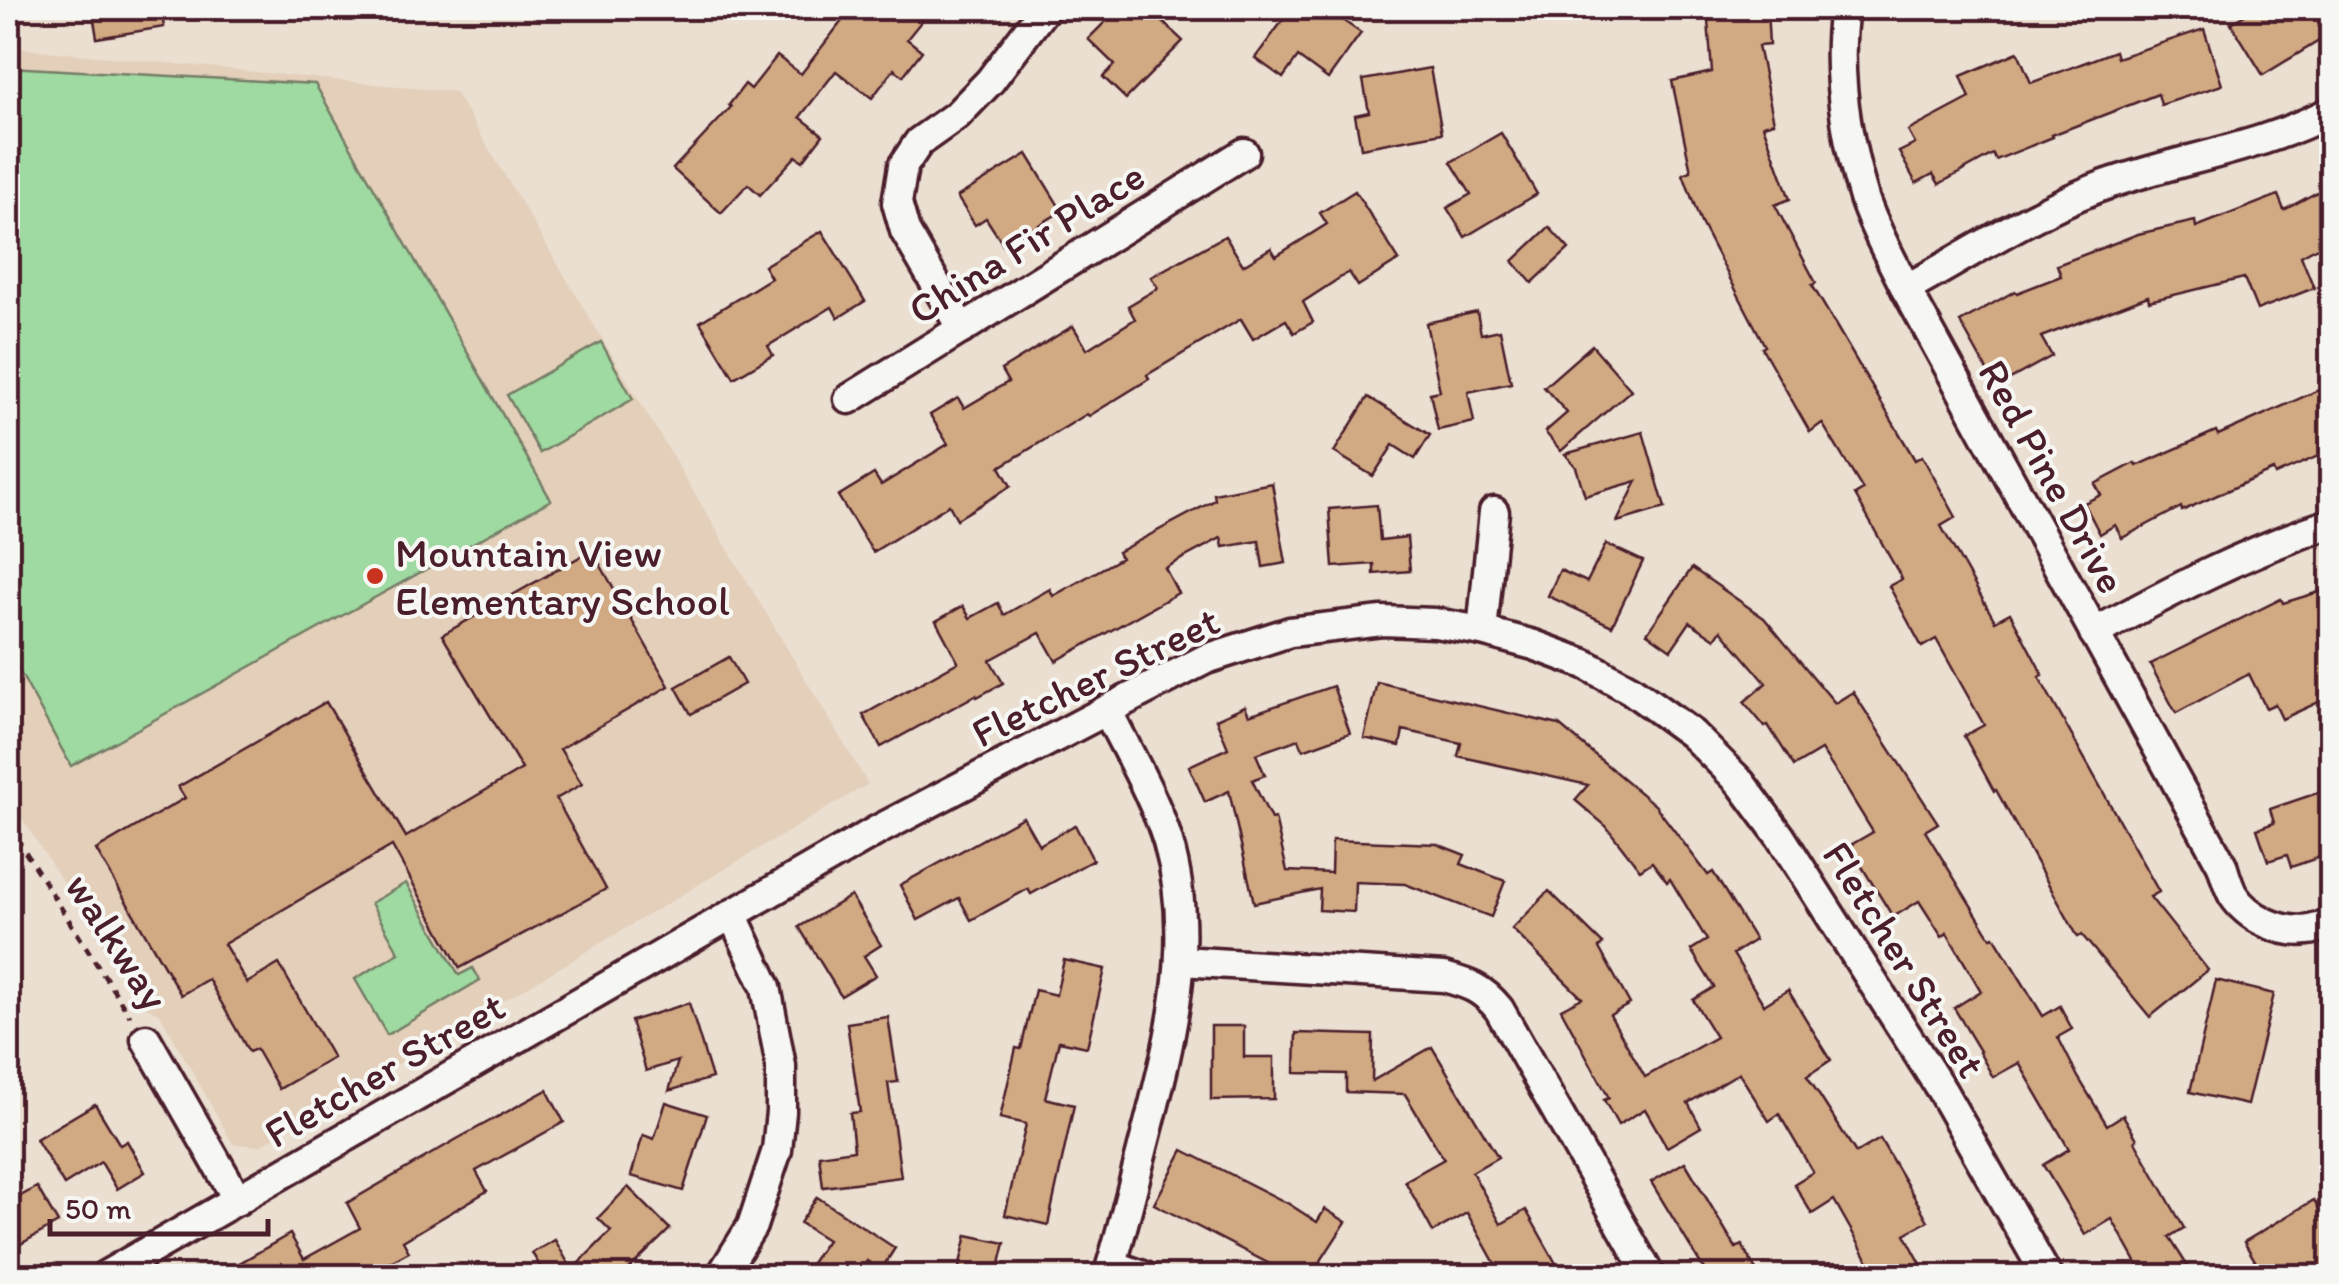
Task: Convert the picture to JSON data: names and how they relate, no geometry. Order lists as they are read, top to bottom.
{
  "streets": {
    "street": ["China Fir Place", "Red Pine Drive", "Fletcher Street"],
    "path": ["walkway"]
  },
  "places": ["Mountain View Elementary School"],
  "scale_bar": "50 m"
}
